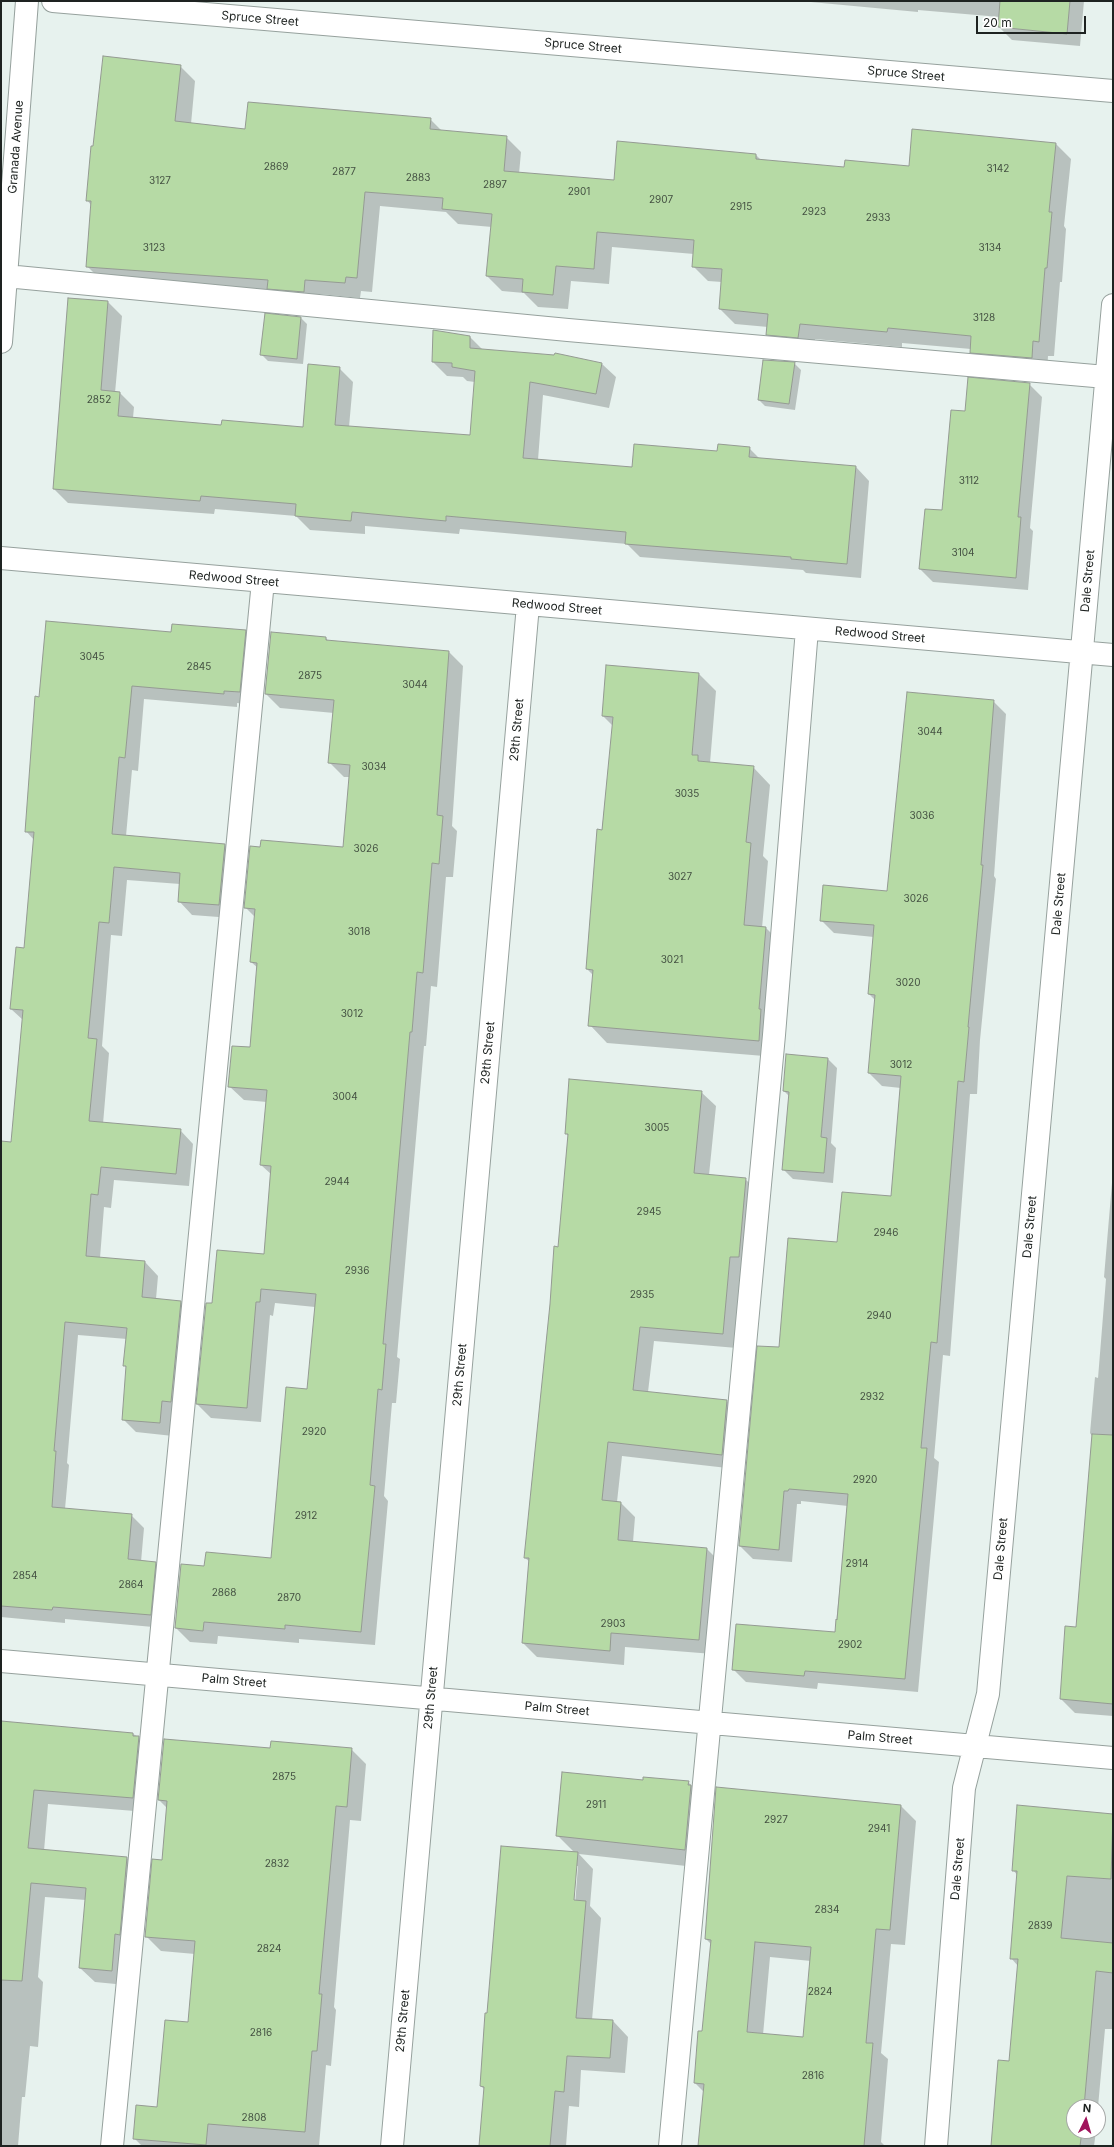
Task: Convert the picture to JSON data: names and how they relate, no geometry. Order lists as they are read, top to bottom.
{
  "streets": {
    "street": [
      "Spruce Street",
      "Granada Avenue",
      "Redwood Street",
      "Dale Street",
      "29th Street",
      "Palm Street"
    ]
  },
  "crossings": [
    ["Redwood Street", "Dale Street"],
    ["Redwood Street", "29th Street"],
    ["Dale Street", "Palm Street"],
    ["29th Street", "Palm Street"]
  ],
  "house_numbers": [
    "2869",
    "3142",
    "2877",
    "2883",
    "3127",
    "2897",
    "2901",
    "2907",
    "2915",
    "2923",
    "2933",
    "3123",
    "3134",
    "3128",
    "2852",
    "3112",
    "3104",
    "3045",
    "2845",
    "2875",
    "3044",
    "3044",
    "3034",
    "3035",
    "3036",
    "3026",
    "3027",
    "3026",
    "3018",
    "3021",
    "3020",
    "3012",
    "3012",
    "3004",
    "3005",
    "2944",
    "2945",
    "2946",
    "2936",
    "2935",
    "2940",
    "2932",
    "2920",
    "2920",
    "2912",
    "2914",
    "2854",
    "2864",
    "2868",
    "2870",
    "2903",
    "2902",
    "2875",
    "2911",
    "2927",
    "2941",
    "2832",
    "2834",
    "2839",
    "2824",
    "2824",
    "2816",
    "2816",
    "2808"
  ],
  "scale_bar": "20 m",
  "north": "top"
}
